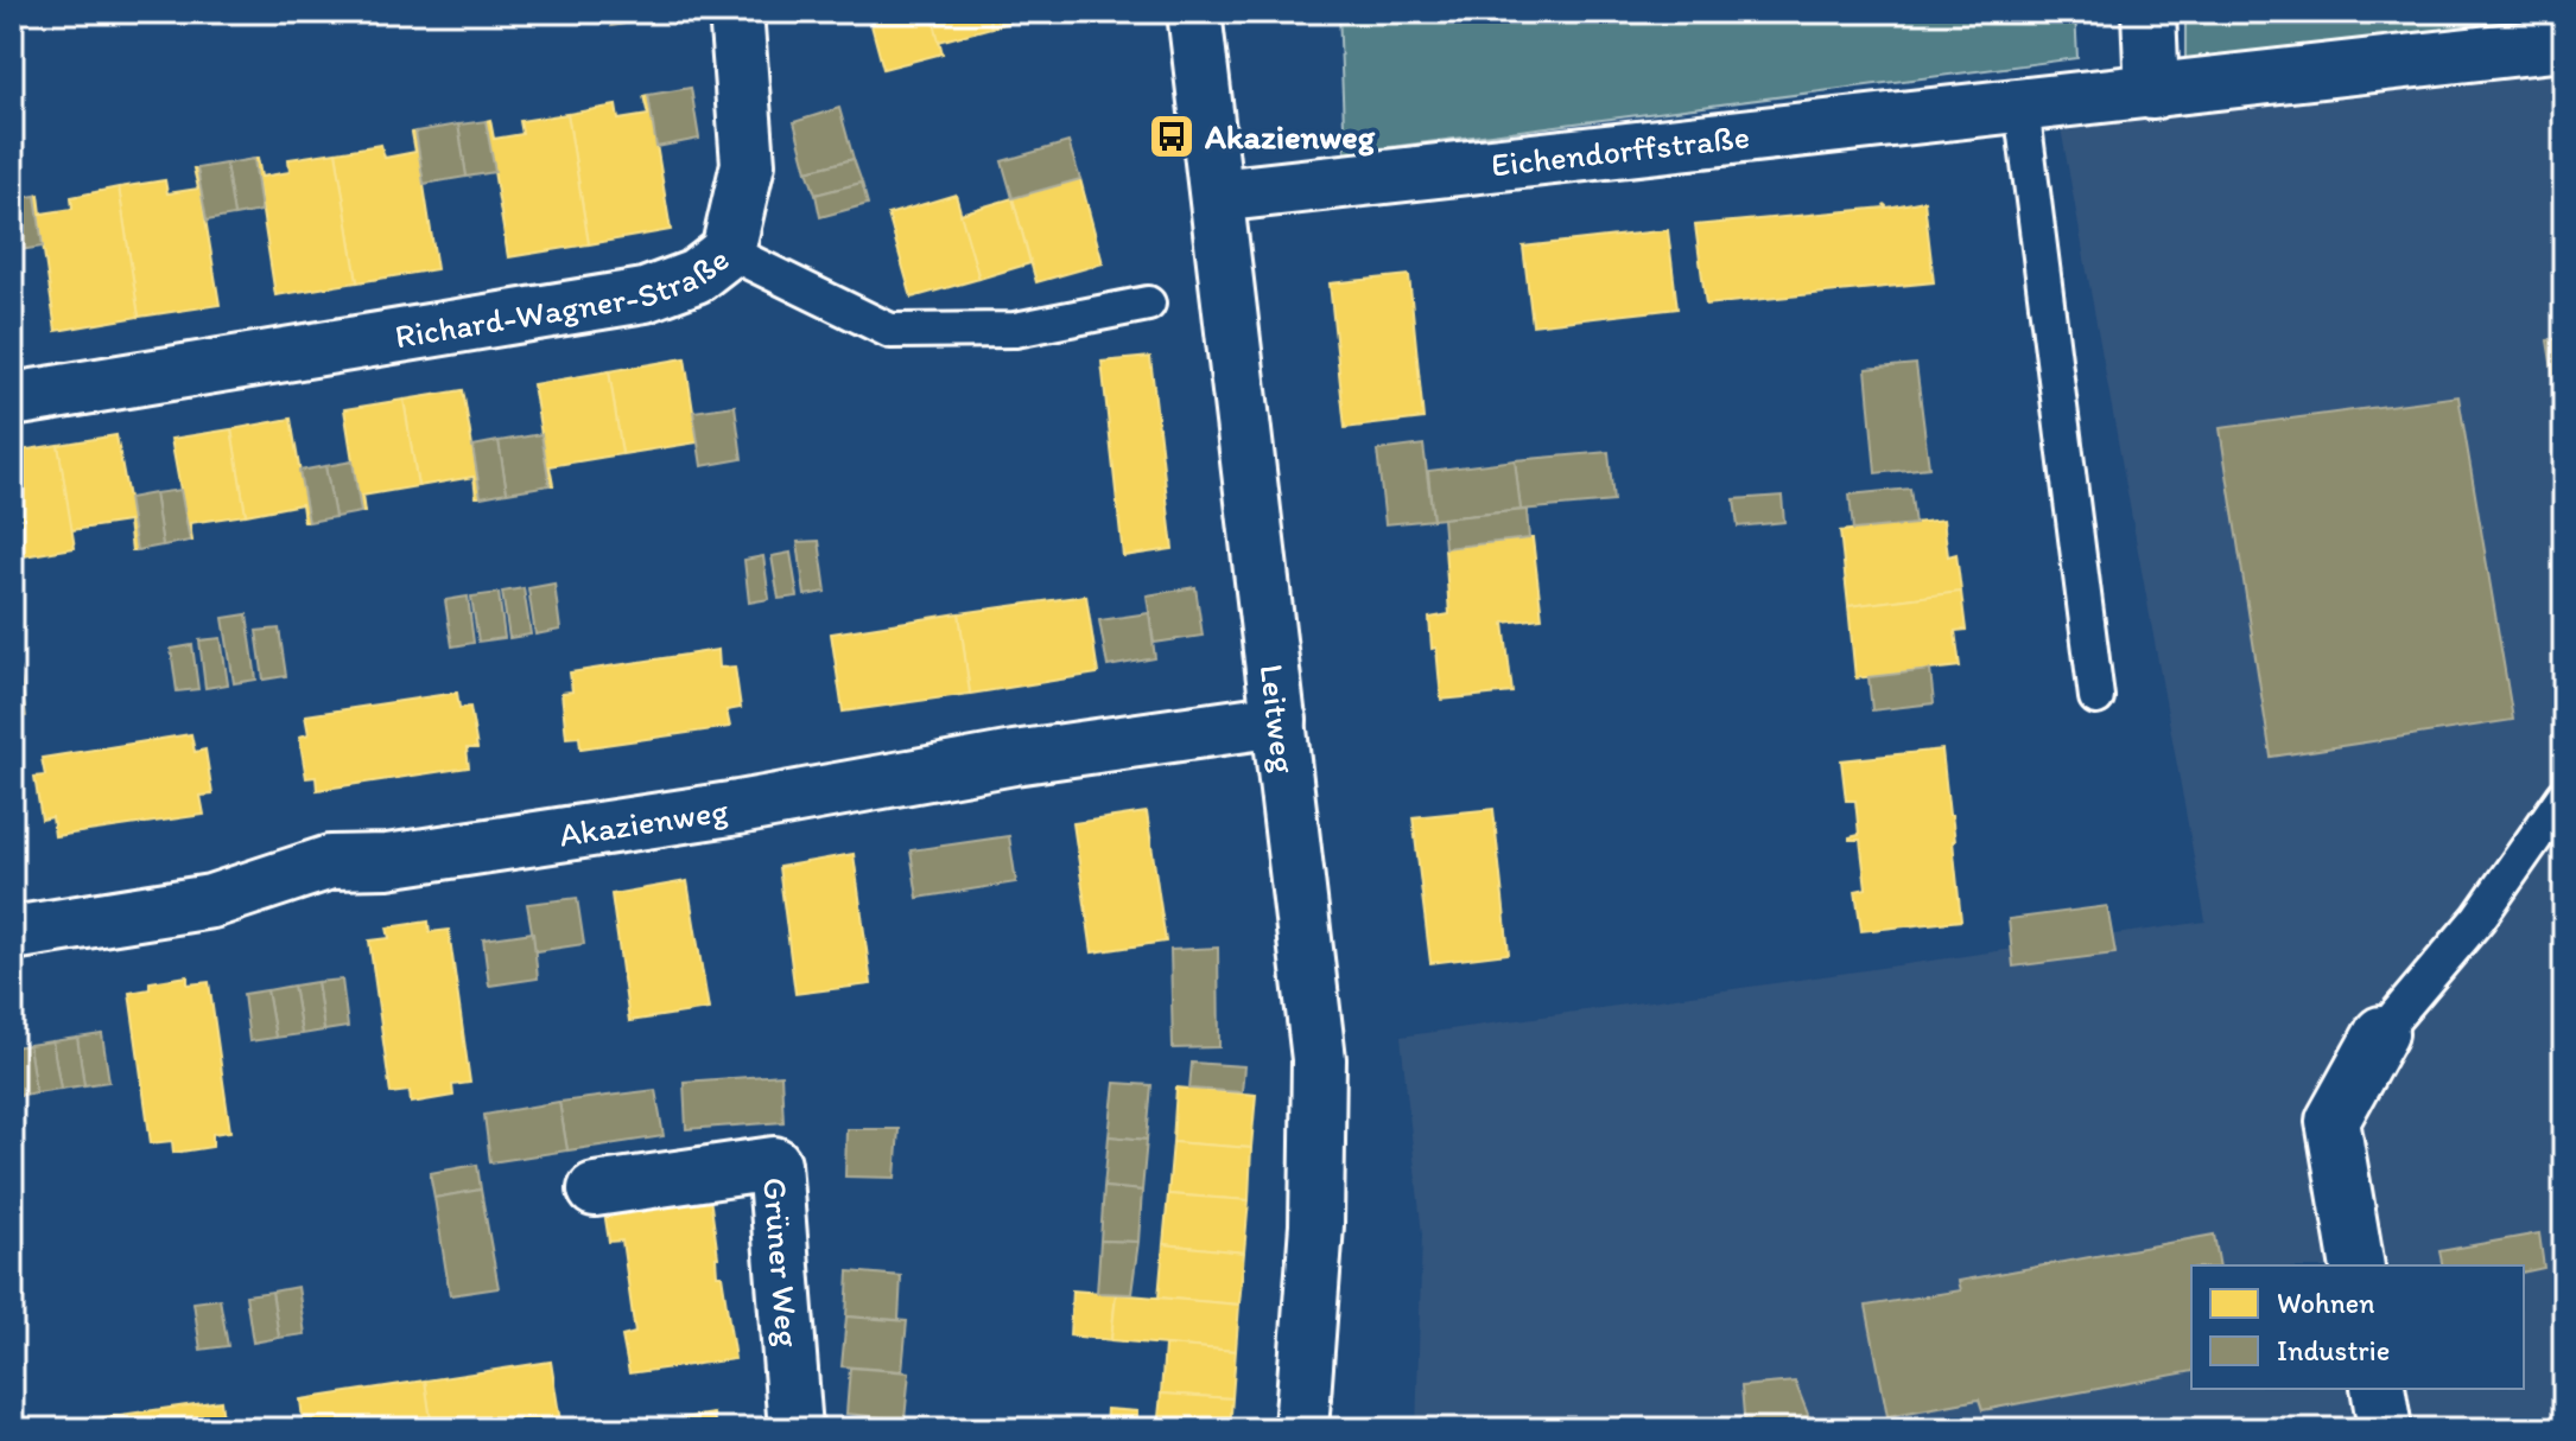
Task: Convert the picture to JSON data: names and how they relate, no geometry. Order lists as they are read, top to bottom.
{
  "streets": {
    "street": [
      "Eichendorffstraße",
      "Richard-Wagner-Straße",
      "Leitweg",
      "Akazienweg",
      "Grüner Weg"
    ]
  },
  "crossings": [
    ["Eichendorffstraße", "Leitweg"],
    ["Leitweg", "Akazienweg"]
  ],
  "places": {
    "bus stop": ["Akazienweg"]
  },
  "legend": ["Wohnen", "Industrie"]
}
